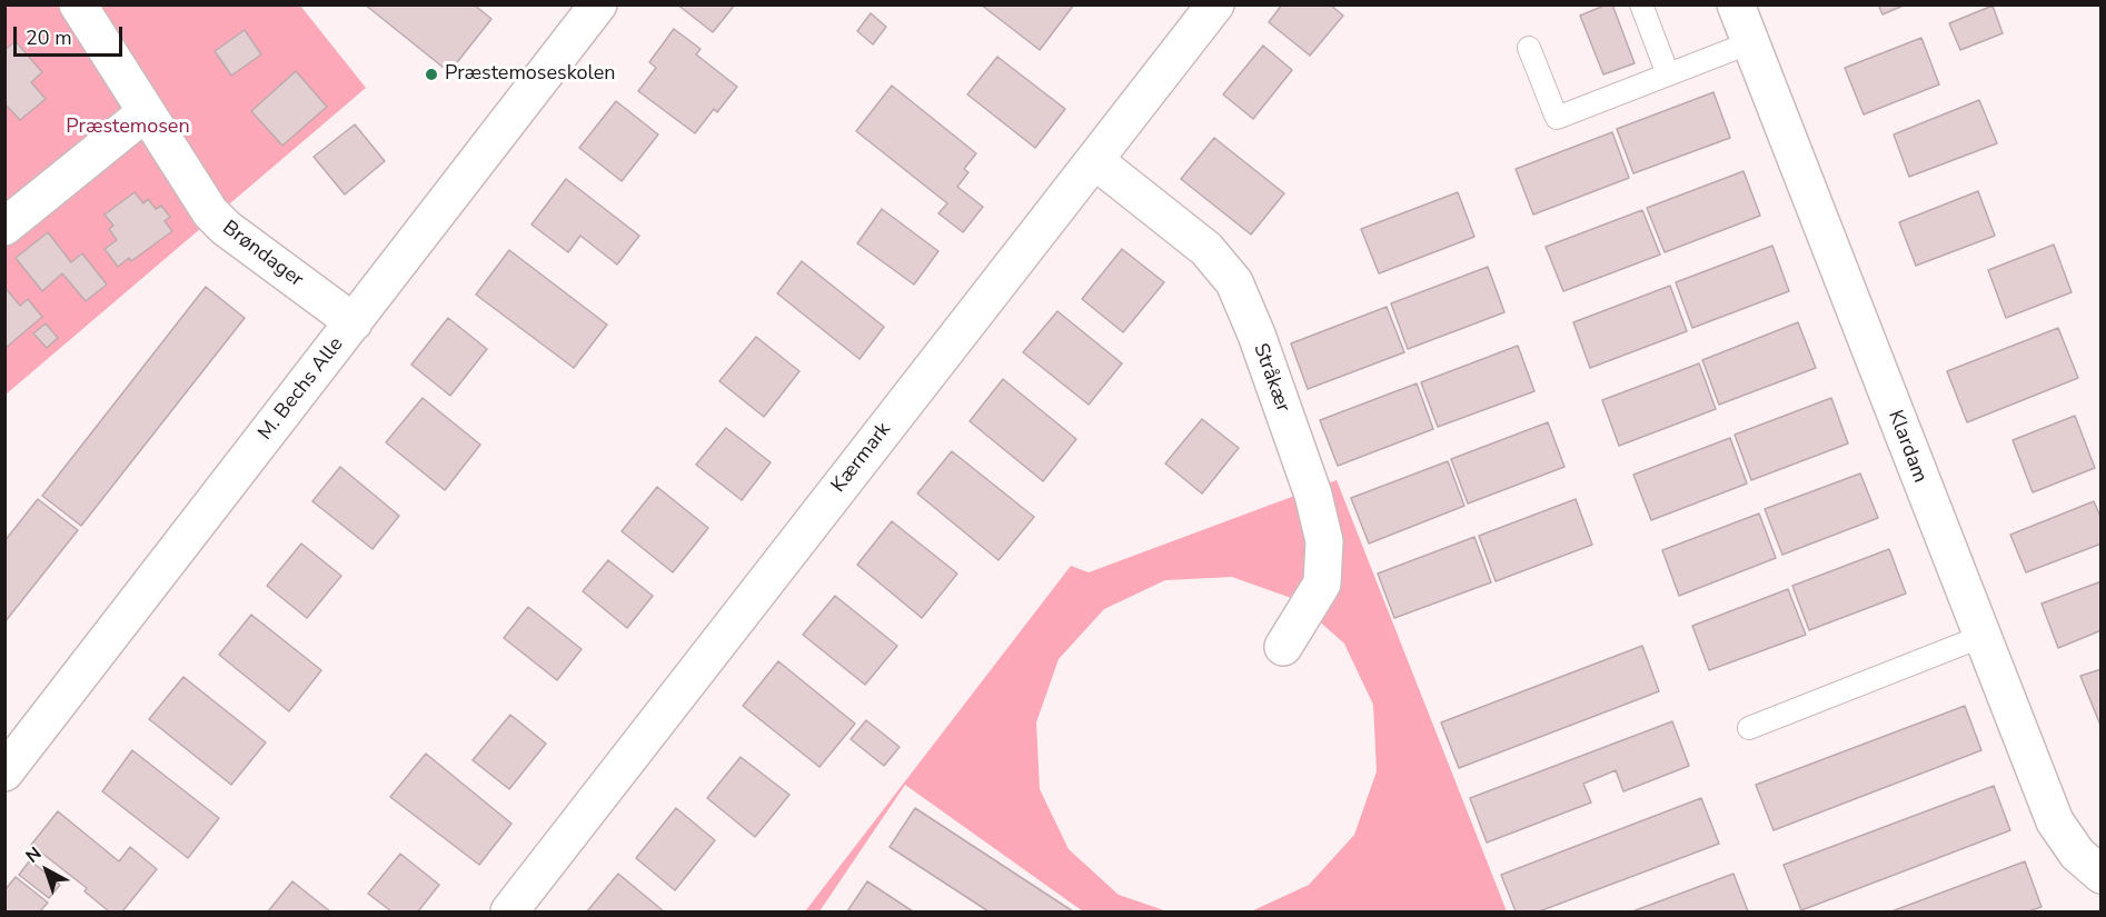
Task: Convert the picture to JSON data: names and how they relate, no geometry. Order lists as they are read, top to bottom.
{
  "streets": {
    "street": [
      "Brøndager",
      "Stråkær",
      "M. Bechs Alle",
      "Klardam",
      "Kærmark"
    ]
  },
  "crossings": [
    ["Brøndager", "M. Bechs Alle"],
    ["Stråkær", "Kærmark"]
  ],
  "parks": ["Præstemosen"],
  "places": ["Præstemoseskolen"],
  "scale_bar": "20 m",
  "north": "top left"
}
